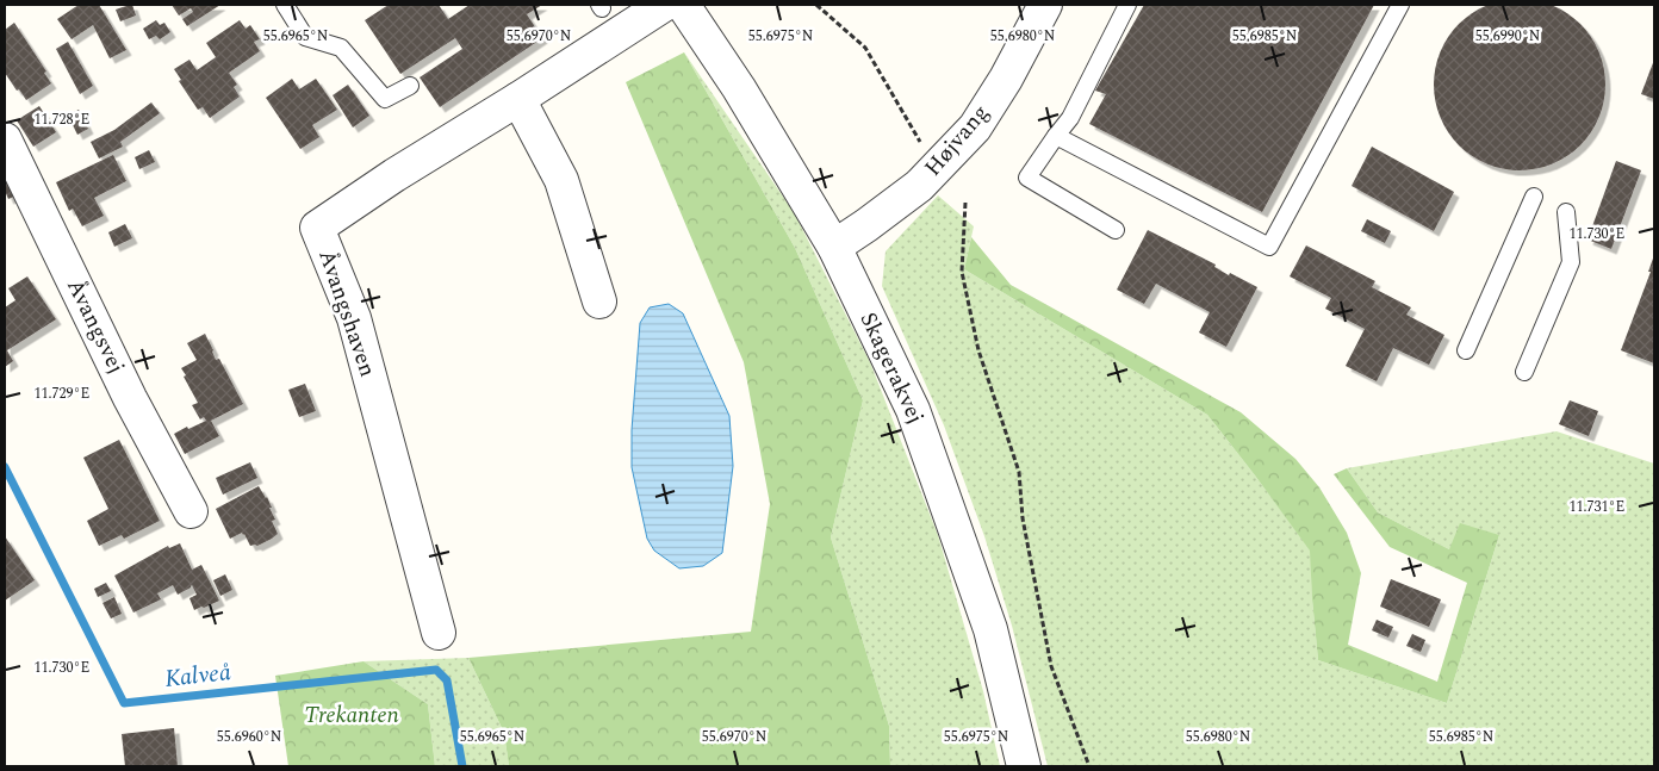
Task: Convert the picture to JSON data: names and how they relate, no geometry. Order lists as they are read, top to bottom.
{
  "streets": {
    "street": [
      "Højvang",
      "Åvangshaven",
      "Åvangsvej",
      "Skagerakvej"
    ]
  },
  "crossings": [
    ["Højvang", "Skagerakvej"]
  ],
  "water": ["Kalveå"],
  "parks": ["Trekanten"],
  "coordinates": [
    "55.6965°N",
    "55.6970°N",
    "55.6975°N",
    "55.6980°N",
    "55.6985°N",
    "55.6990°N",
    "11.728°E",
    "11.730°E",
    "11.729°E",
    "11.731°E",
    "55.6960°N"
  ]
}
